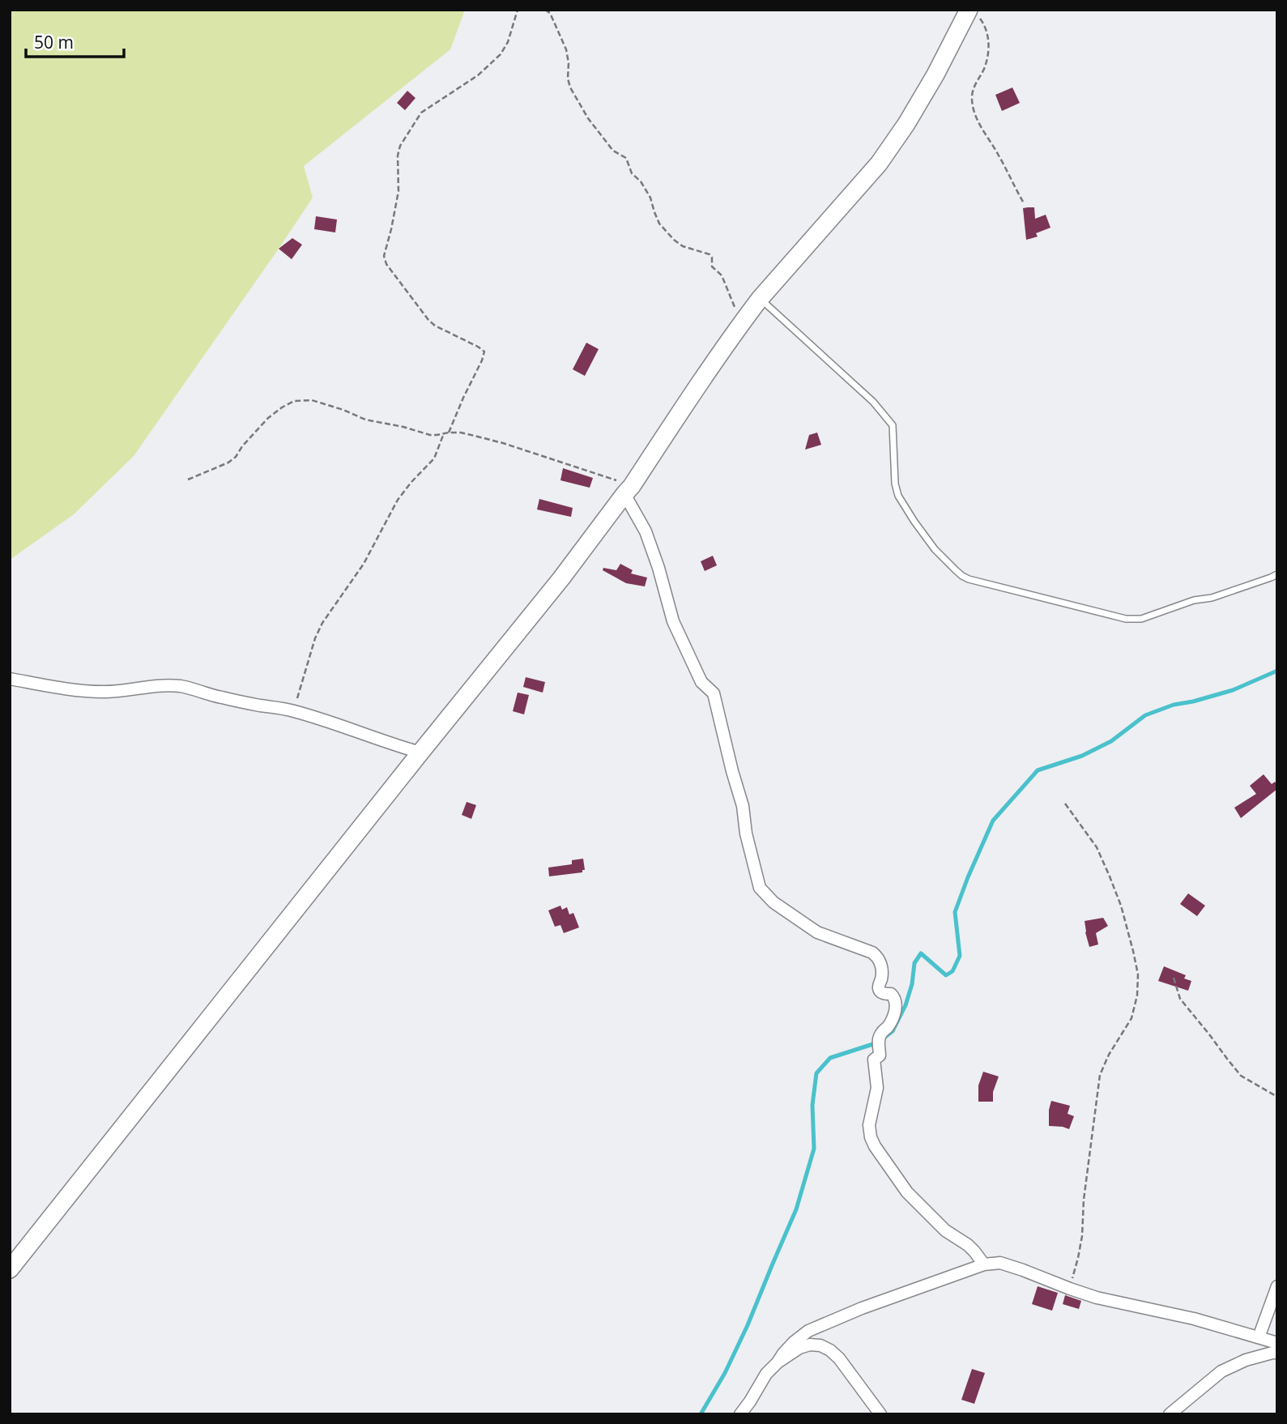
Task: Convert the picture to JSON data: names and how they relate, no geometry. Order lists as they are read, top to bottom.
{
  "scale_bar": "50 m"
}
